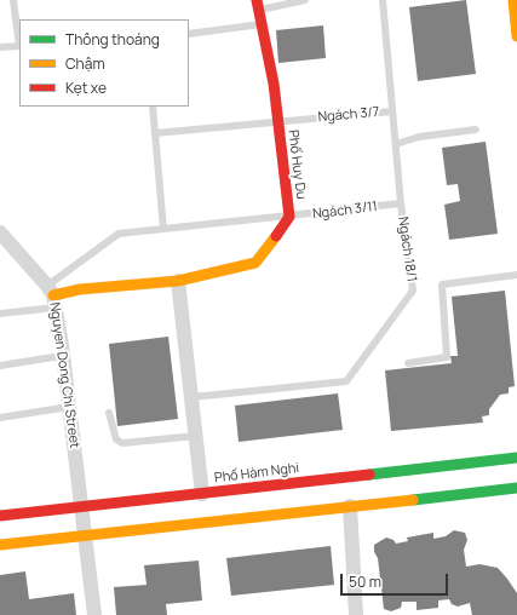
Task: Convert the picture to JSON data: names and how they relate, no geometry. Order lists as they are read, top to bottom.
{
  "streets": {
    "main road": ["Phố Huy Du", "Phố Hàm Nghi"],
    "street": ["Nguyen Dong Chi Street"],
    "lane": ["Ngách 3/7", "Ngách 3/11", "Ngách 18/1"]
  },
  "crossings": [
    ["Ngách 3/7", "Phố Huy Du"],
    ["Ngách 3/7", "Ngách 18/1"],
    ["Phố Huy Du", "Ngách 3/11"],
    ["Phố Huy Du", "Nguyen Dong Chi Street"],
    ["Ngách 3/11", "Ngách 18/1"],
    ["Ngách 3/11", "Nguyen Dong Chi Street"],
    ["Nguyen Dong Chi Street", "Phố Hàm Nghi"]
  ],
  "legend": ["Thông thoáng", "Chậm", "Kẹt xe"],
  "scale_bar": "50 m"
}
